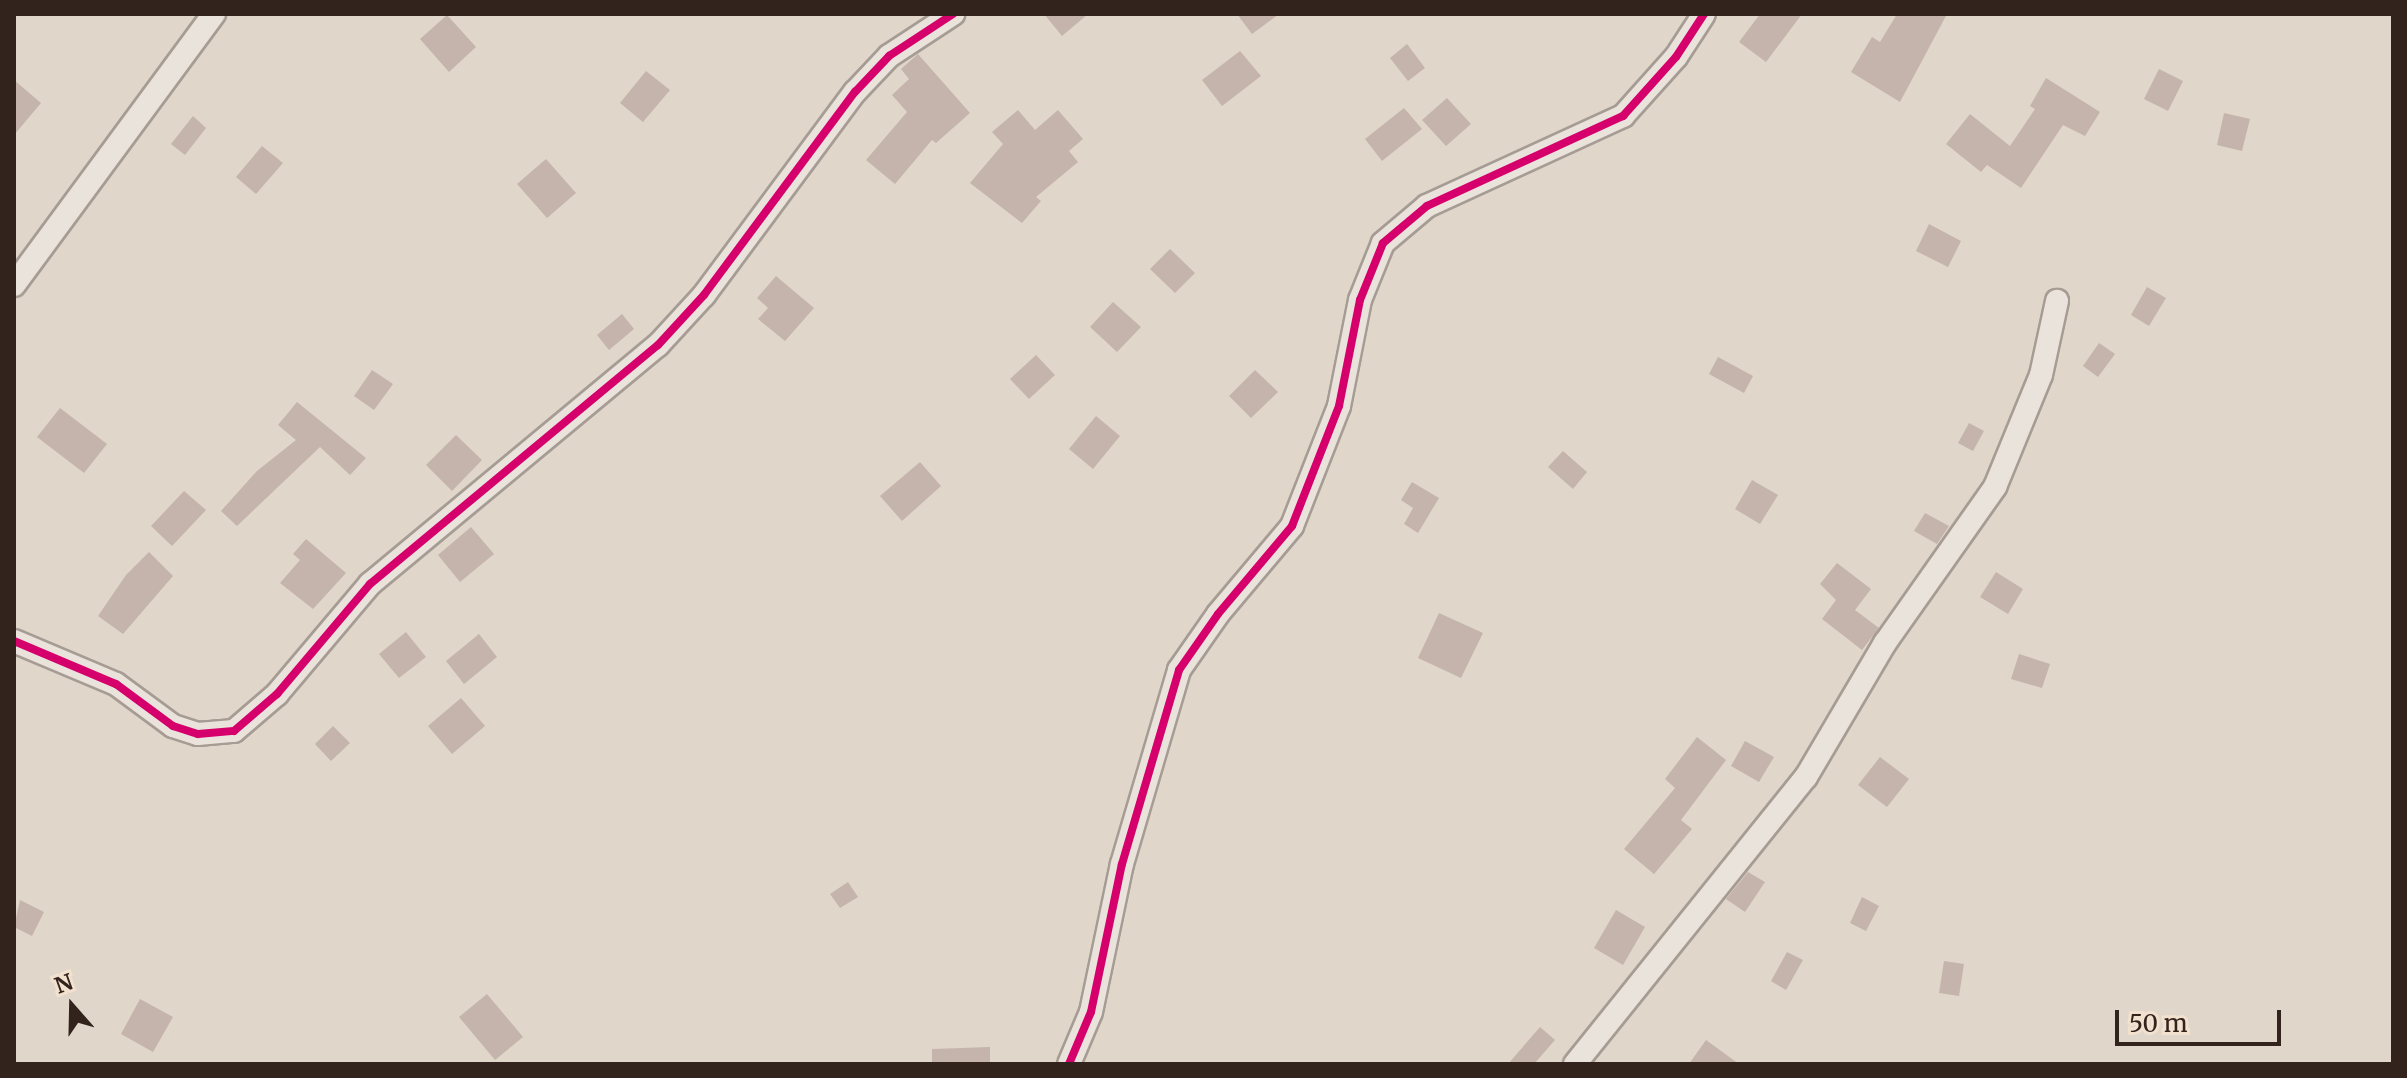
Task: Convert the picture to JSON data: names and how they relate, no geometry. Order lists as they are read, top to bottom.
{
  "scale_bar": "50 m",
  "north": "top"
}
